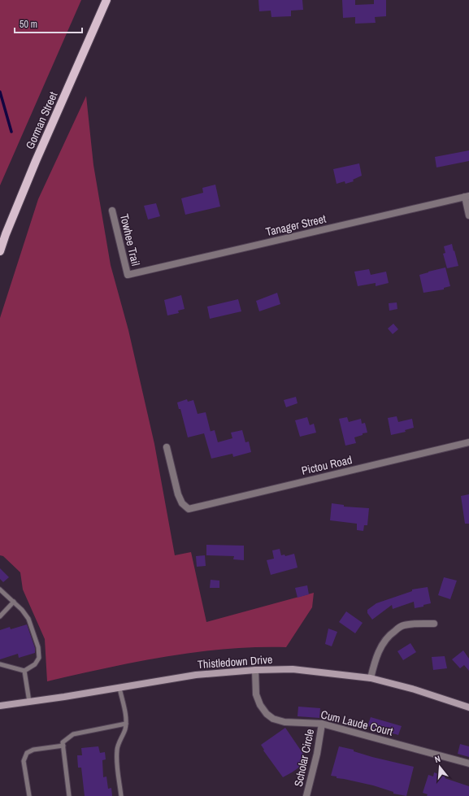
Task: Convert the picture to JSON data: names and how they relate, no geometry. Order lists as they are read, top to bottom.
{
  "streets": {
    "main road": ["Gorman Street", "Thistledown Drive"],
    "street": [
      "Tanager Street",
      "Towhee Trail",
      "Pictou Road",
      "Cum Laude Court",
      "Scholar Circle"
    ]
  },
  "crossings": [
    ["Tanager Street", "Towhee Trail"],
    ["Thistledown Drive", "Cum Laude Court"],
    ["Cum Laude Court", "Scholar Circle"]
  ],
  "scale_bar": "50 m",
  "north": "top"
}
